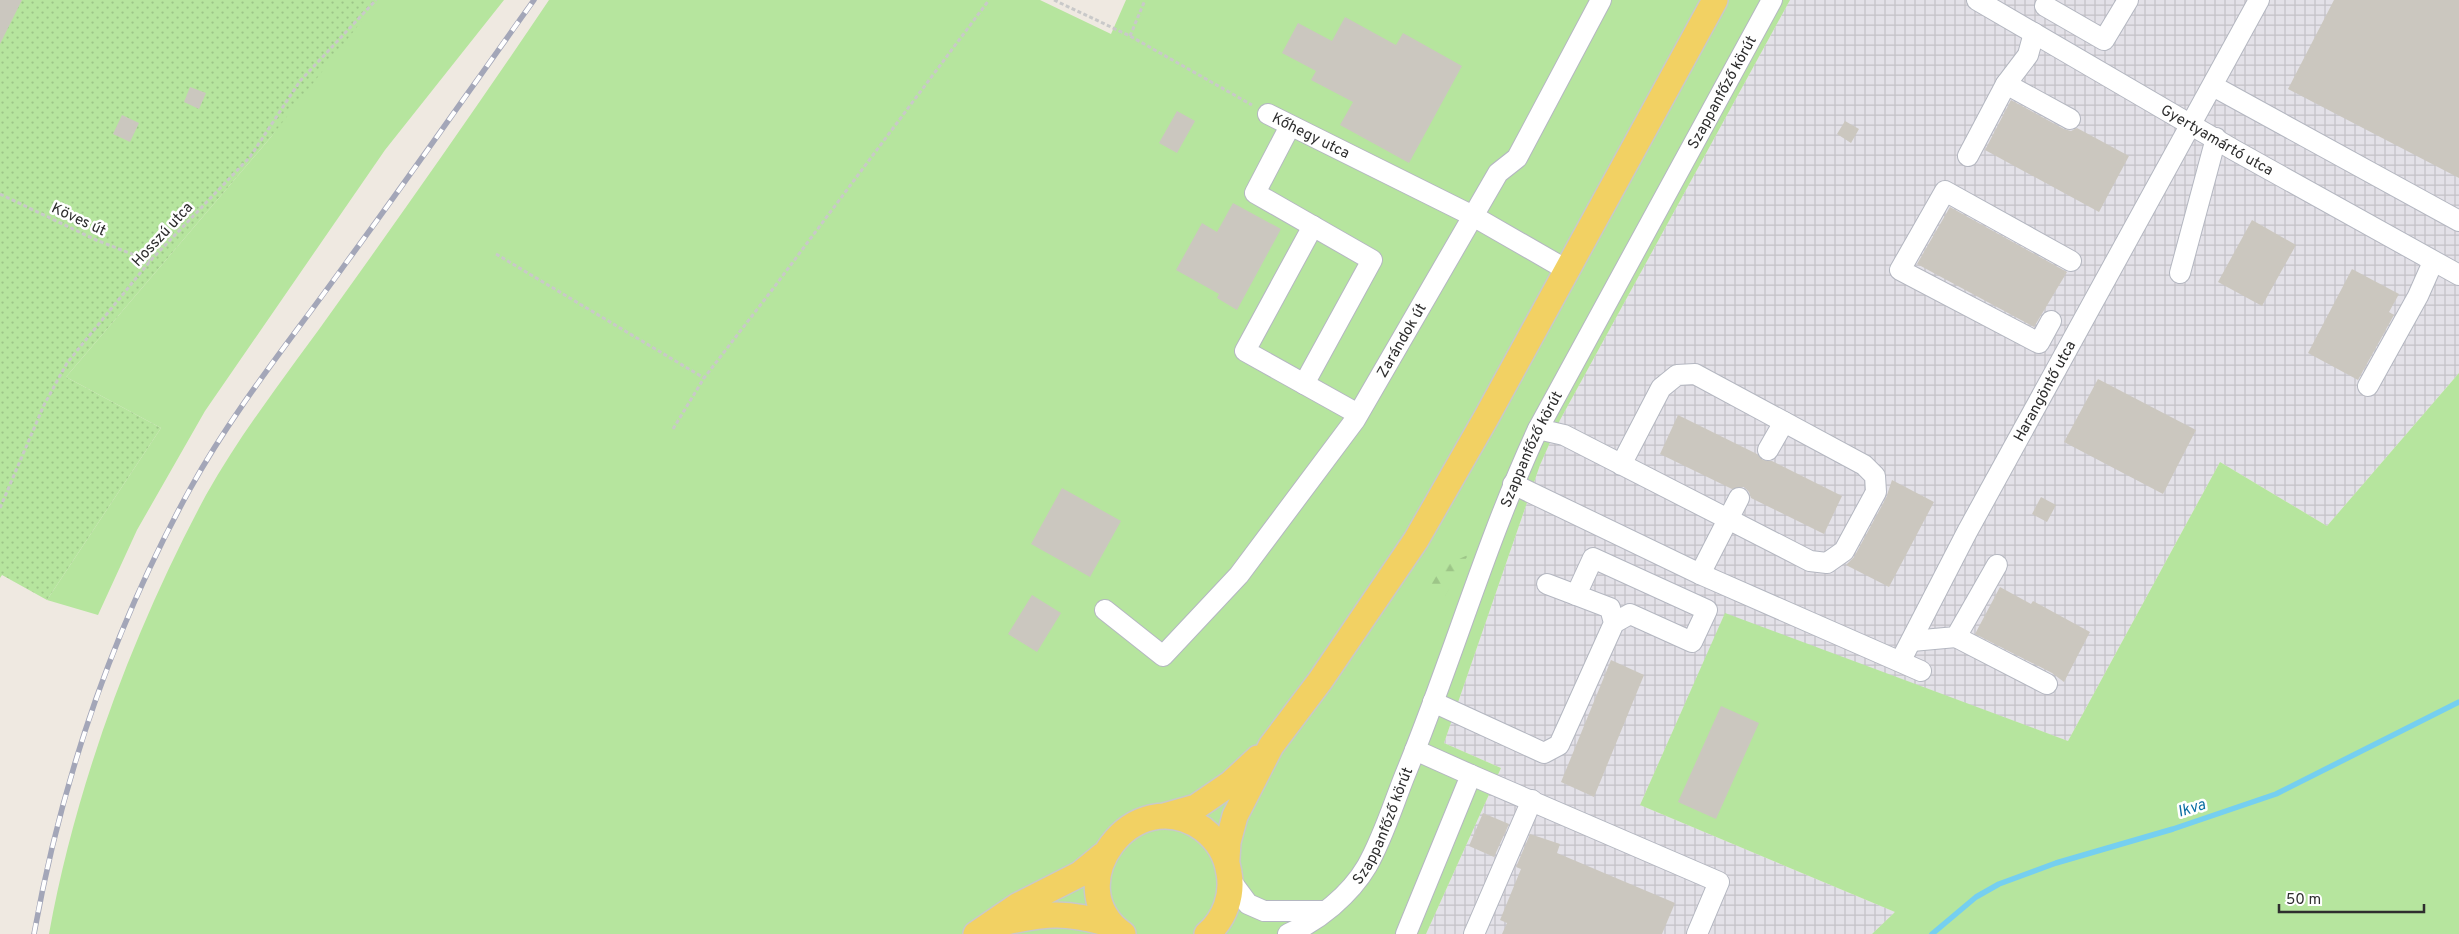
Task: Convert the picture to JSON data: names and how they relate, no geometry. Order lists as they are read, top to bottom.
{
  "streets": {
    "lane": [
      "Szappanfőző körút",
      "Kőhegy utca",
      "Gyertyamártó utca",
      "Zarándok út",
      "Harangöntő utca"
    ],
    "path": ["Köves út", "Hosszú utca"]
  },
  "crossings": [
    ["Kőhegy utca", "Zarándok út"],
    ["Gyertyamártó utca", "Harangöntő utca"],
    ["Köves út", "Hosszú utca"]
  ],
  "water": ["Ikva"],
  "scale_bar": "50 m"
}
